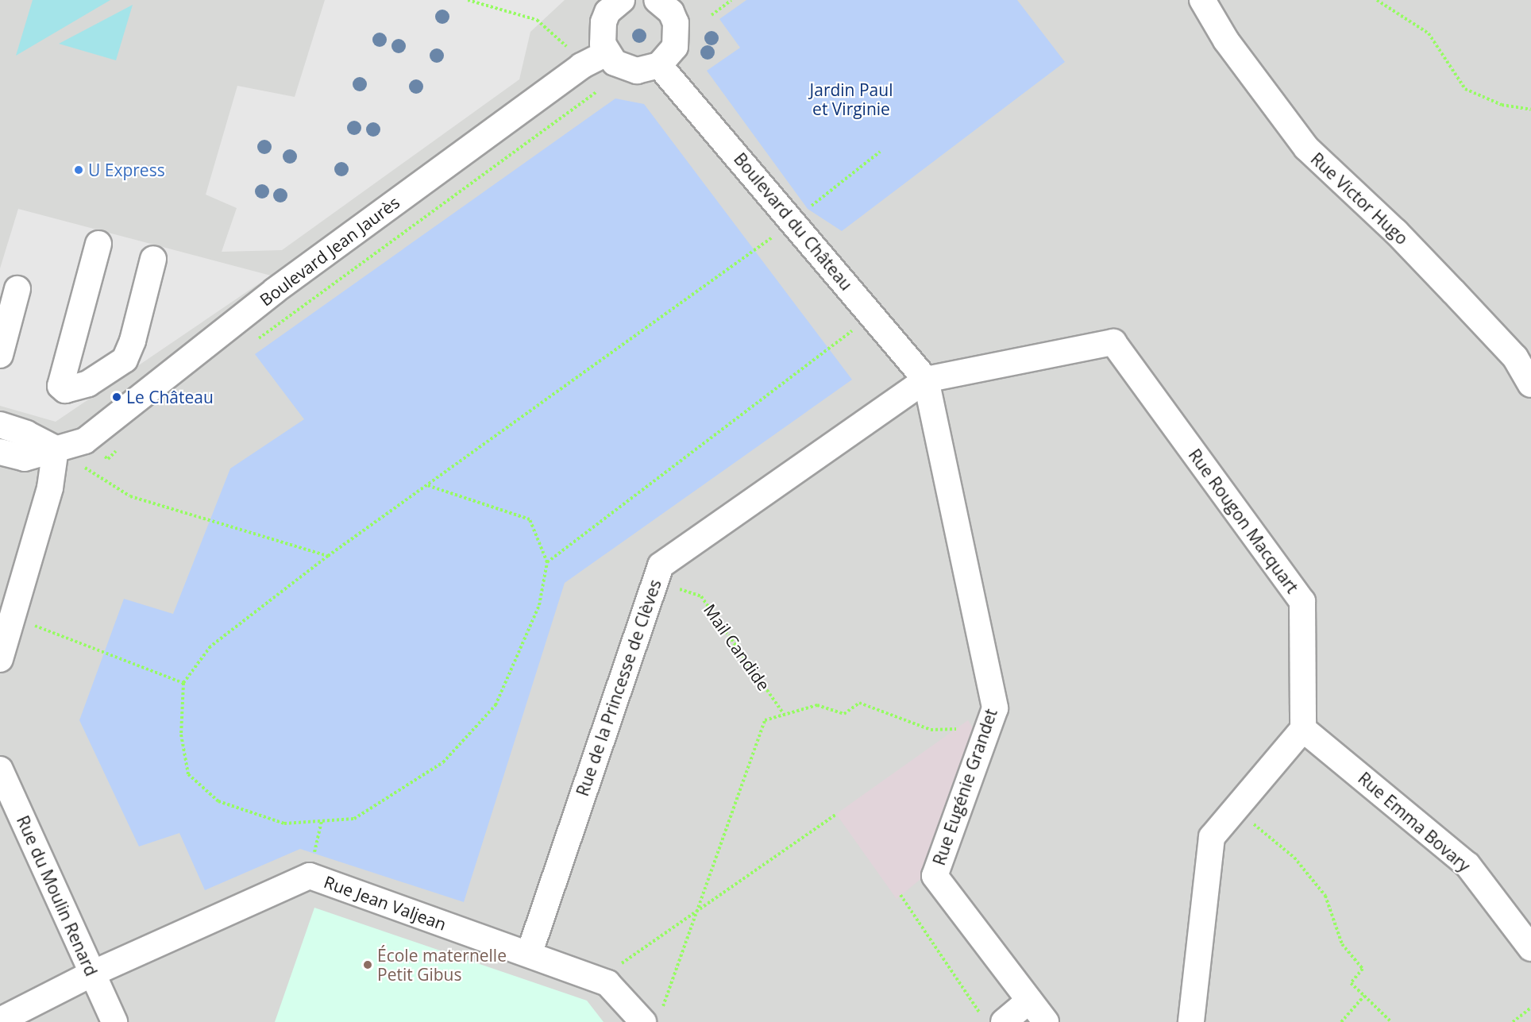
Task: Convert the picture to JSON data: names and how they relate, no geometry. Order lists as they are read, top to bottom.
{
  "streets": {
    "street": [
      "Rue Victor Hugo",
      "Boulevard du Château",
      "Boulevard Jean Jaurès",
      "Rue Rougon Macquart",
      "Rue de la Princesse de Clèves",
      "Rue Eugénie Grandet",
      "Rue Emma Bovary",
      "Rue du Moulin Renard",
      "Rue Jean Valjean"
    ],
    "path": ["Mail Candide"]
  },
  "crossings": [
    ["Boulevard du Château", "Rue Rougon Macquart"],
    ["Boulevard du Château", "Rue de la Princesse de Clèves"],
    ["Boulevard du Château", "Rue Eugénie Grandet"],
    ["Rue Rougon Macquart", "Rue de la Princesse de Clèves"],
    ["Rue Rougon Macquart", "Rue Eugénie Grandet"],
    ["Rue Rougon Macquart", "Rue Emma Bovary"],
    ["Mail Candide", "Rue de la Princesse de Clèves"],
    ["Rue de la Princesse de Clèves", "Rue Eugénie Grandet"],
    ["Rue de la Princesse de Clèves", "Rue Jean Valjean"],
    ["Rue du Moulin Renard", "Rue Jean Valjean"]
  ],
  "parks": ["Jardin Paul et Virginie"],
  "places": ["U Express", "Le Château", "École maternelle Petit Gibus"]
}
